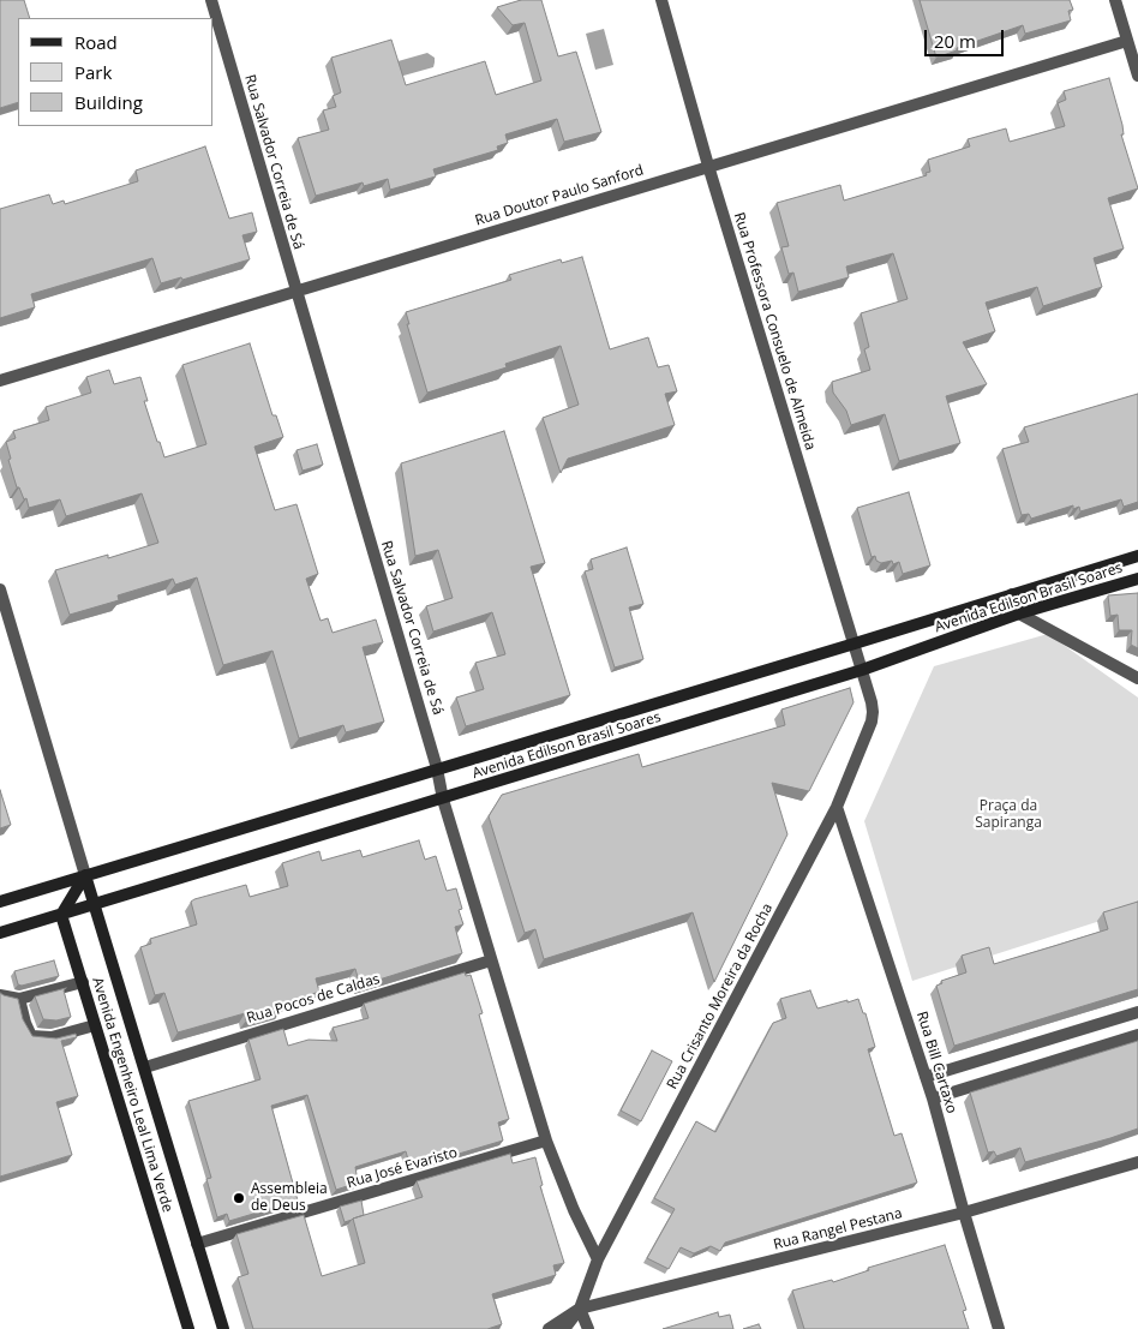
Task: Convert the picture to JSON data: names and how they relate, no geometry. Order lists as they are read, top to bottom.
{
  "streets": {
    "main road": ["Avenida Edilson Brasil Soares", "Avenida Engenheiro Leal Lima Verde"],
    "street": [
      "Rua Salvador Correia de Sá",
      "Rua Doutor Paulo Sanford",
      "Rua Professora Consuelo de Almeida",
      "Rua Crisanto Moreira da Rocha",
      "Rua Pocos de Caldas",
      "Rua Bill Cartaxo",
      "Rua José Evaristo",
      "Rua Rangel Pestana"
    ]
  },
  "crossings": [
    ["Rua Salvador Correia de Sá", "Rua Doutor Paulo Sanford"],
    ["Rua Salvador Correia de Sá", "Avenida Edilson Brasil Soares"],
    ["Rua Salvador Correia de Sá", "Rua Crisanto Moreira da Rocha"],
    ["Rua Salvador Correia de Sá", "Rua Pocos de Caldas"],
    ["Rua Salvador Correia de Sá", "Rua José Evaristo"],
    ["Rua Doutor Paulo Sanford", "Rua Professora Consuelo de Almeida"],
    ["Rua Professora Consuelo de Almeida", "Avenida Edilson Brasil Soares"],
    ["Rua Professora Consuelo de Almeida", "Rua Crisanto Moreira da Rocha"],
    ["Avenida Edilson Brasil Soares", "Rua Crisanto Moreira da Rocha"],
    ["Avenida Edilson Brasil Soares", "Avenida Engenheiro Leal Lima Verde"],
    ["Rua Crisanto Moreira da Rocha", "Rua Bill Cartaxo"],
    ["Rua Crisanto Moreira da Rocha", "Rua Rangel Pestana"],
    ["Rua Pocos de Caldas", "Avenida Engenheiro Leal Lima Verde"],
    ["Rua Bill Cartaxo", "Rua Rangel Pestana"],
    ["Avenida Engenheiro Leal Lima Verde", "Rua José Evaristo"]
  ],
  "parks": ["Praça da Sapiranga"],
  "places": ["Assembleia de Deus"],
  "legend": ["Road", "Park", "Building"],
  "scale_bar": "20 m"
}
